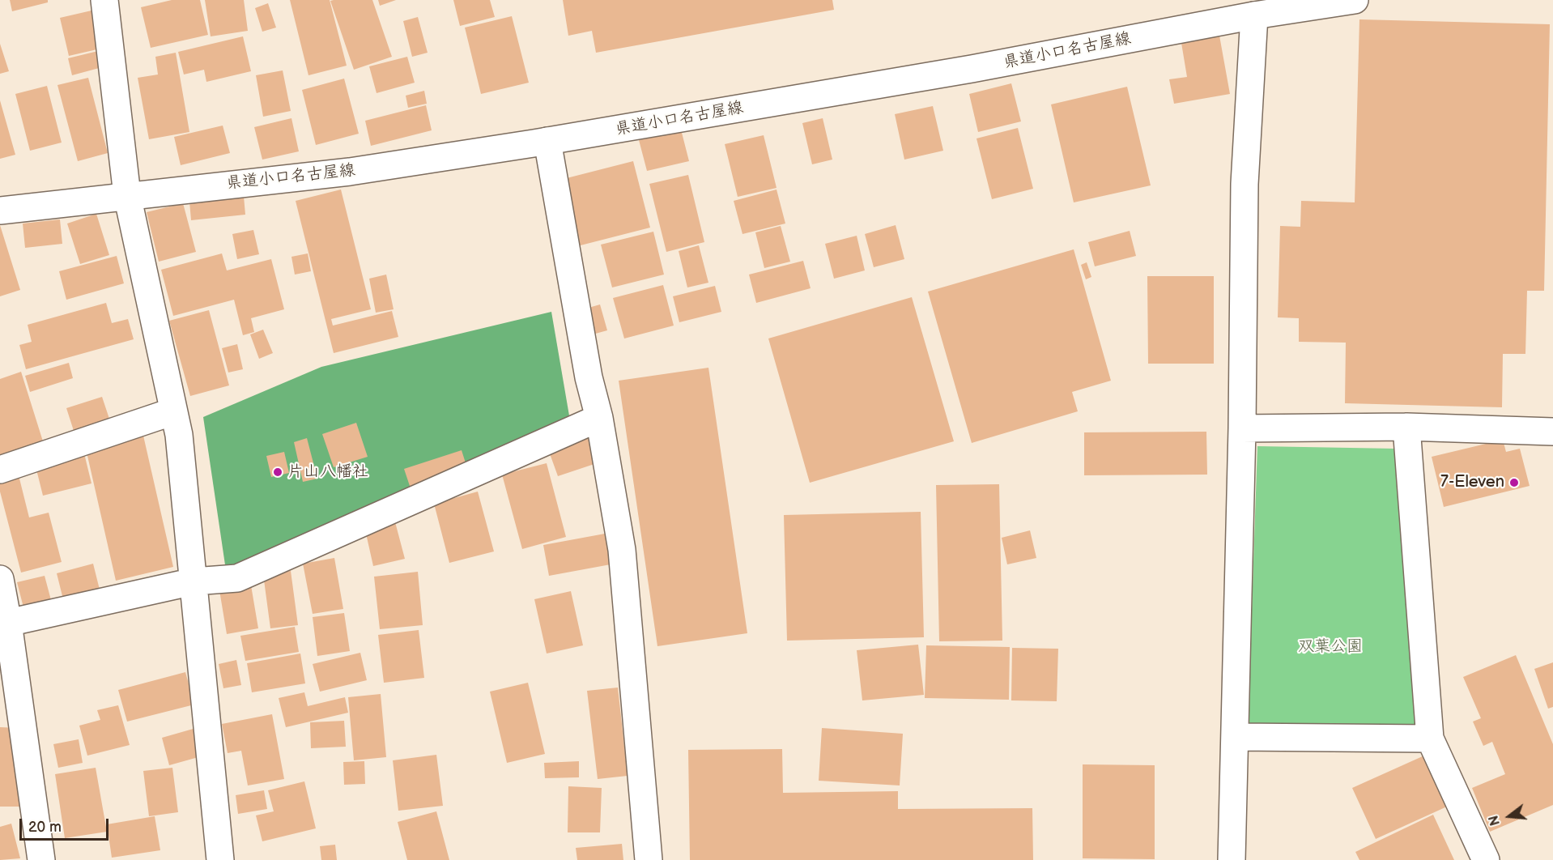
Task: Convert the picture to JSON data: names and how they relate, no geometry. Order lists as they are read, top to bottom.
{
  "streets": {
    "street": ["県道小口名古屋線"]
  },
  "parks": ["双葉公園"],
  "places": ["片山八幡社", "7-Eleven"],
  "scale_bar": "20 m",
  "north": "left"
}
